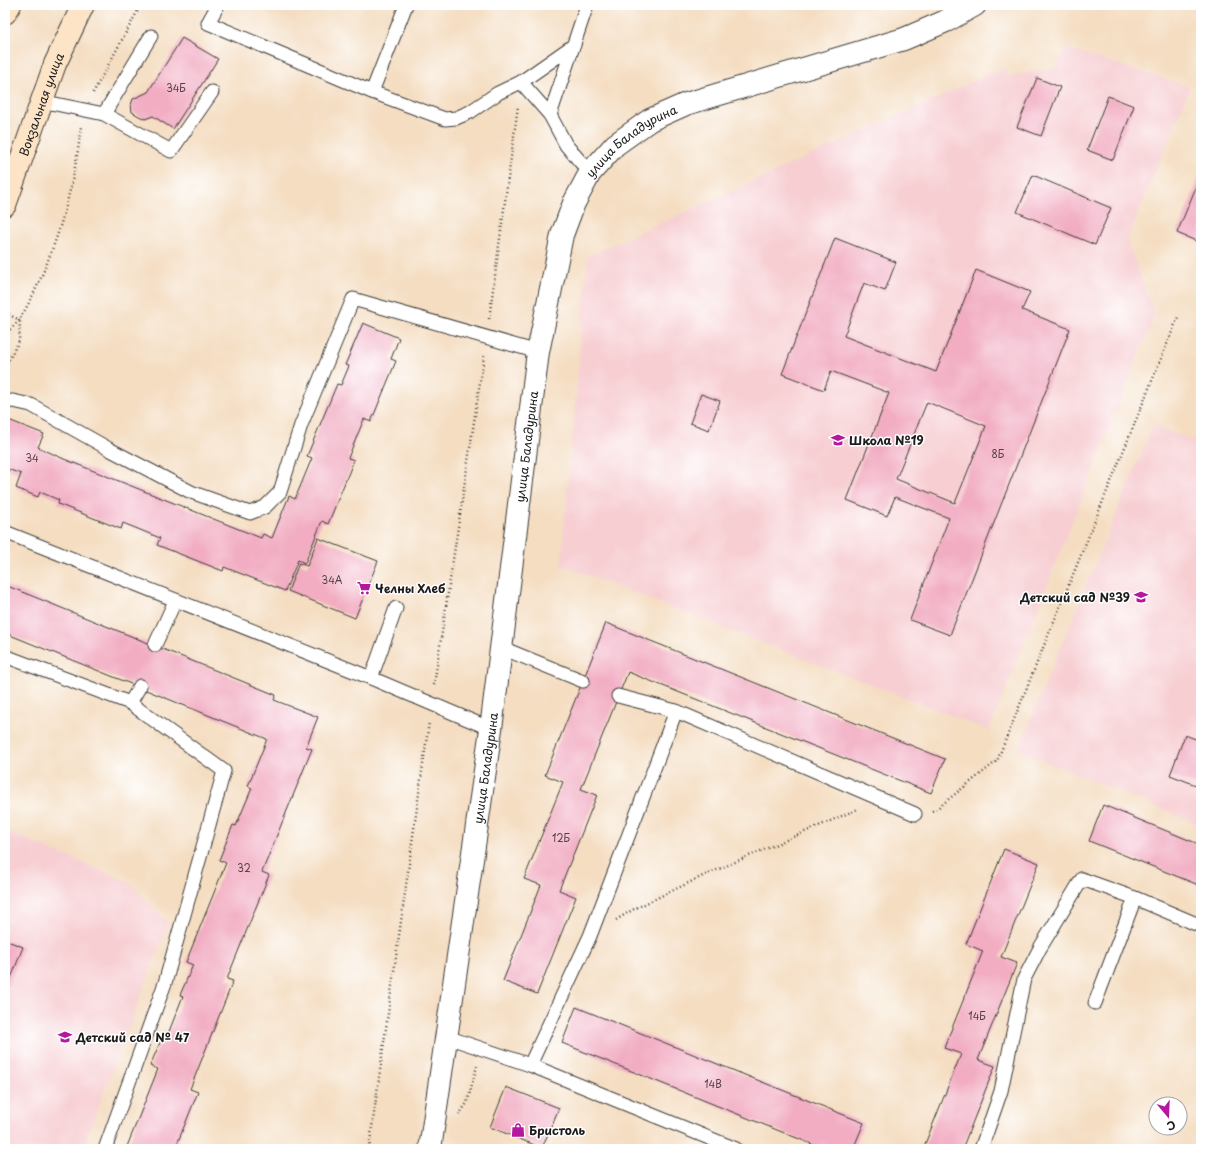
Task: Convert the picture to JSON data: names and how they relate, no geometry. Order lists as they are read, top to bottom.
{
  "streets": {
    "main road": ["Вокзальная улица"],
    "street": ["улица Баладурина"]
  },
  "places": {
    "school or university": ["Школа №19", "Детский сад №39", "Детский сад № 47"],
    "supermarket": ["Челны Хлеб"],
    "shop": ["Бристоль"]
  },
  "house_numbers": [
    "34Б",
    "8Б",
    "34",
    "34А",
    "12Б",
    "32",
    "14Б",
    "14В"
  ],
  "north": "bottom"
}
